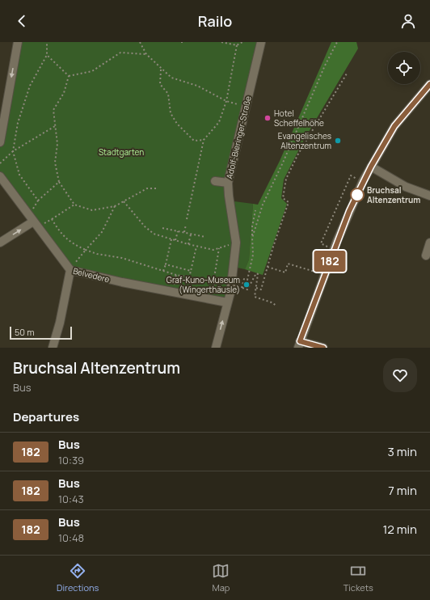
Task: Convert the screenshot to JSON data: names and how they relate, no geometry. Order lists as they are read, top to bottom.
{
  "streets": {
    "street": ["Adolf-Bieringer-Straße", "Belvedere"]
  },
  "crossings": [
    ["Adolf-Bieringer-Straße", "Belvedere"]
  ],
  "parks": ["Stadtgarten"],
  "places": [
    "Hotel Scheffelhöhe",
    "Evangelisches Altenzentrum",
    "Bruchsal Altenzentrum",
    "Graf-Kuno-Museum (Wingerthäusle)"
  ],
  "lines": ["bus line 182"],
  "scale_bar": "50 m",
  "page": {
    "header": "Railo",
    "on_map": "182",
    "scale": "50 m",
    "heading": [
      ["Bruchsal Altenzentrum", "Bus"],
      "Departures"
    ],
    "list": [
      {
        "mark": "182",
        "name": "Bus",
        "note": "10:39",
        "value": "3 min"
      },
      {
        "mark": "182",
        "name": "Bus",
        "note": "10:43",
        "value": "7 min"
      },
      {
        "mark": "182",
        "name": "Bus",
        "note": "10:48",
        "value": "12 min"
      }
    ],
    "tabs": ["Directions", "Map", "Tickets"]
  }
}
